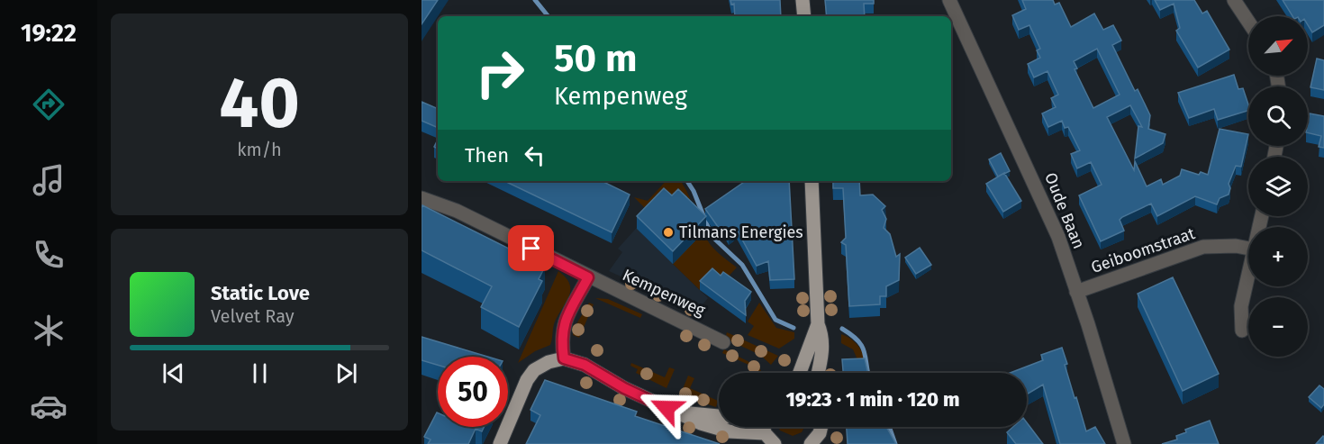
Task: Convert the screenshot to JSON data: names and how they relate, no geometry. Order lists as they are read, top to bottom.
{
  "streets": {
    "street": ["Oude Baan", "Geiboomstraat", "Kempenweg"]
  },
  "crossings": [
    ["Oude Baan", "Geiboomstraat"]
  ],
  "places": ["Tilmans Energies"],
  "north": "top right",
  "page": {
    "tabs": "19:22",
    "tile": ["40", "km/h"],
    "map_buttons": ["+", "−"],
    "turn": ["50 m", "Kempenweg"],
    "then": "Then",
    "song": ["Static Love", "Velvet Ray"],
    "limit": "50",
    "trip": "19:23 · 1 min · 120 m"
  }
}
